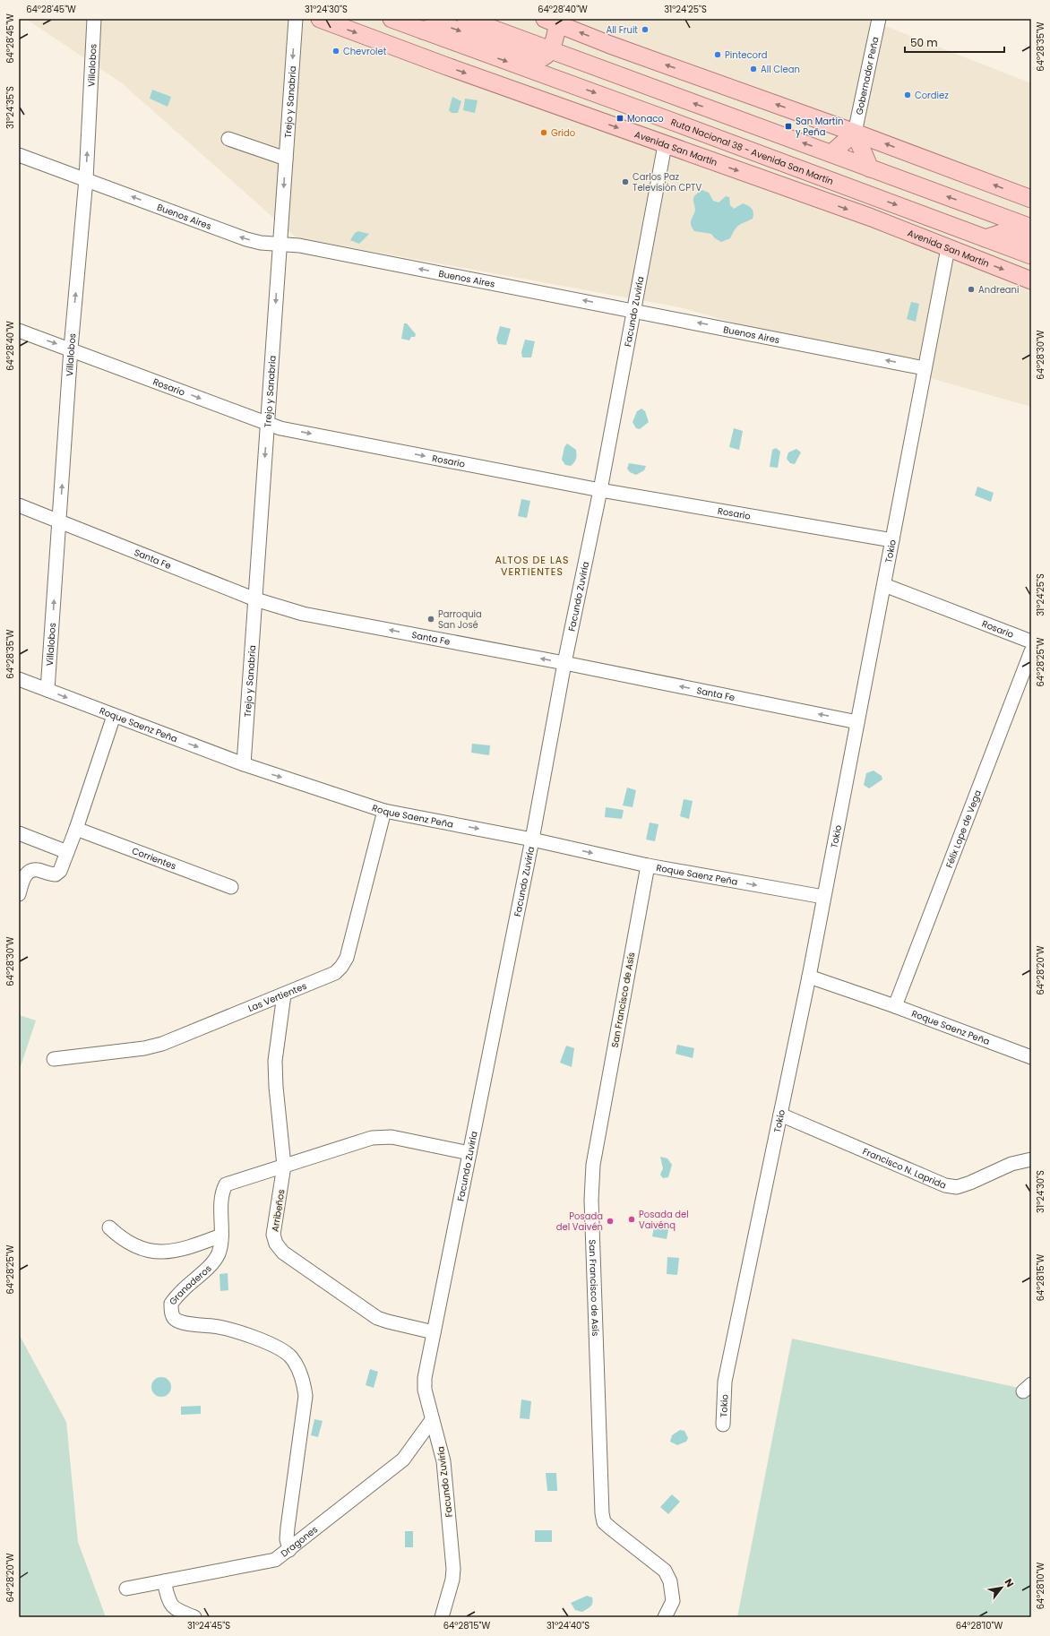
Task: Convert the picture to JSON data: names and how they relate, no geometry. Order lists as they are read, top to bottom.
{
  "streets": {
    "main road": ["Avenida San Martín", "Ruta Nacional 38 - Avenida San Martín"],
    "street": [
      "Villalobos",
      "Gobernador Peña",
      "Trejo y Sanabria",
      "Buenos Aires",
      "Facundo Zuviría",
      "Rosario",
      "Tokio",
      "Santa Fe",
      "Roque Saenz Peña",
      "Félix Lope de Vega",
      "Corrientes",
      "Las Vertientes",
      "San Francisco de Asís",
      "Francisco N. Laprida",
      "Arribeños",
      "Granaderos",
      "Dragones"
    ]
  },
  "crossings": [
    ["Villalobos", "Buenos Aires"],
    ["Villalobos", "Rosario"],
    ["Villalobos", "Santa Fe"],
    ["Villalobos", "Roque Saenz Peña"],
    ["Trejo y Sanabria", "Buenos Aires"],
    ["Trejo y Sanabria", "Rosario"],
    ["Trejo y Sanabria", "Santa Fe"],
    ["Trejo y Sanabria", "Roque Saenz Peña"],
    ["Avenida San Martín", "Facundo Zuviría"],
    ["Avenida San Martín", "Tokio"],
    ["Buenos Aires", "Facundo Zuviría"],
    ["Buenos Aires", "Tokio"],
    ["Facundo Zuviría", "Rosario"],
    ["Facundo Zuviría", "Santa Fe"],
    ["Facundo Zuviría", "Roque Saenz Peña"],
    ["Facundo Zuviría", "Arribeños"],
    ["Facundo Zuviría", "Granaderos"],
    ["Facundo Zuviría", "Dragones"],
    ["Rosario", "Tokio"],
    ["Tokio", "Santa Fe"],
    ["Tokio", "Roque Saenz Peña"],
    ["Tokio", "Francisco N. Laprida"],
    ["Roque Saenz Peña", "Félix Lope de Vega"],
    ["Roque Saenz Peña", "Las Vertientes"],
    ["Roque Saenz Peña", "San Francisco de Asís"],
    ["Las Vertientes", "Arribeños"],
    ["Arribeños", "Granaderos"],
    ["Granaderos", "Dragones"]
  ],
  "one_way": [
    "Villalobos",
    "Trejo y Sanabria",
    "Buenos Aires",
    "Rosario",
    "Santa Fe",
    "Roque Saenz Peña"
  ],
  "districts": ["ALTOS DE LAS VERTIENTES"],
  "places": {
    "other": [
      "All Fruit",
      "Chevrolet",
      "Pintecord",
      "All Clean",
      "Cordiez",
      "Grido",
      "Carlos Paz Televisión CPTV",
      "Andreani",
      "Parroquia San José",
      "Posada del Vaivénq",
      "Posada del Vaivén"
    ],
    "transit": ["Monaco", "San Martin y Peña"]
  },
  "scale_bar": "50 m",
  "north": "top right",
  "coordinates": [
    "64°28'45\"W",
    "31°24'30\"S",
    "64°28'40\"W",
    "31°24'25\"S",
    "64°28'35\"W",
    "31°24'35\"S",
    "64°28'30\"W",
    "64°28'25\"W",
    "64°28'20\"W",
    "64°28'15\"W",
    "64°28'10\"W",
    "31°24'45\"S",
    "31°24'40\"S"
  ]
}
